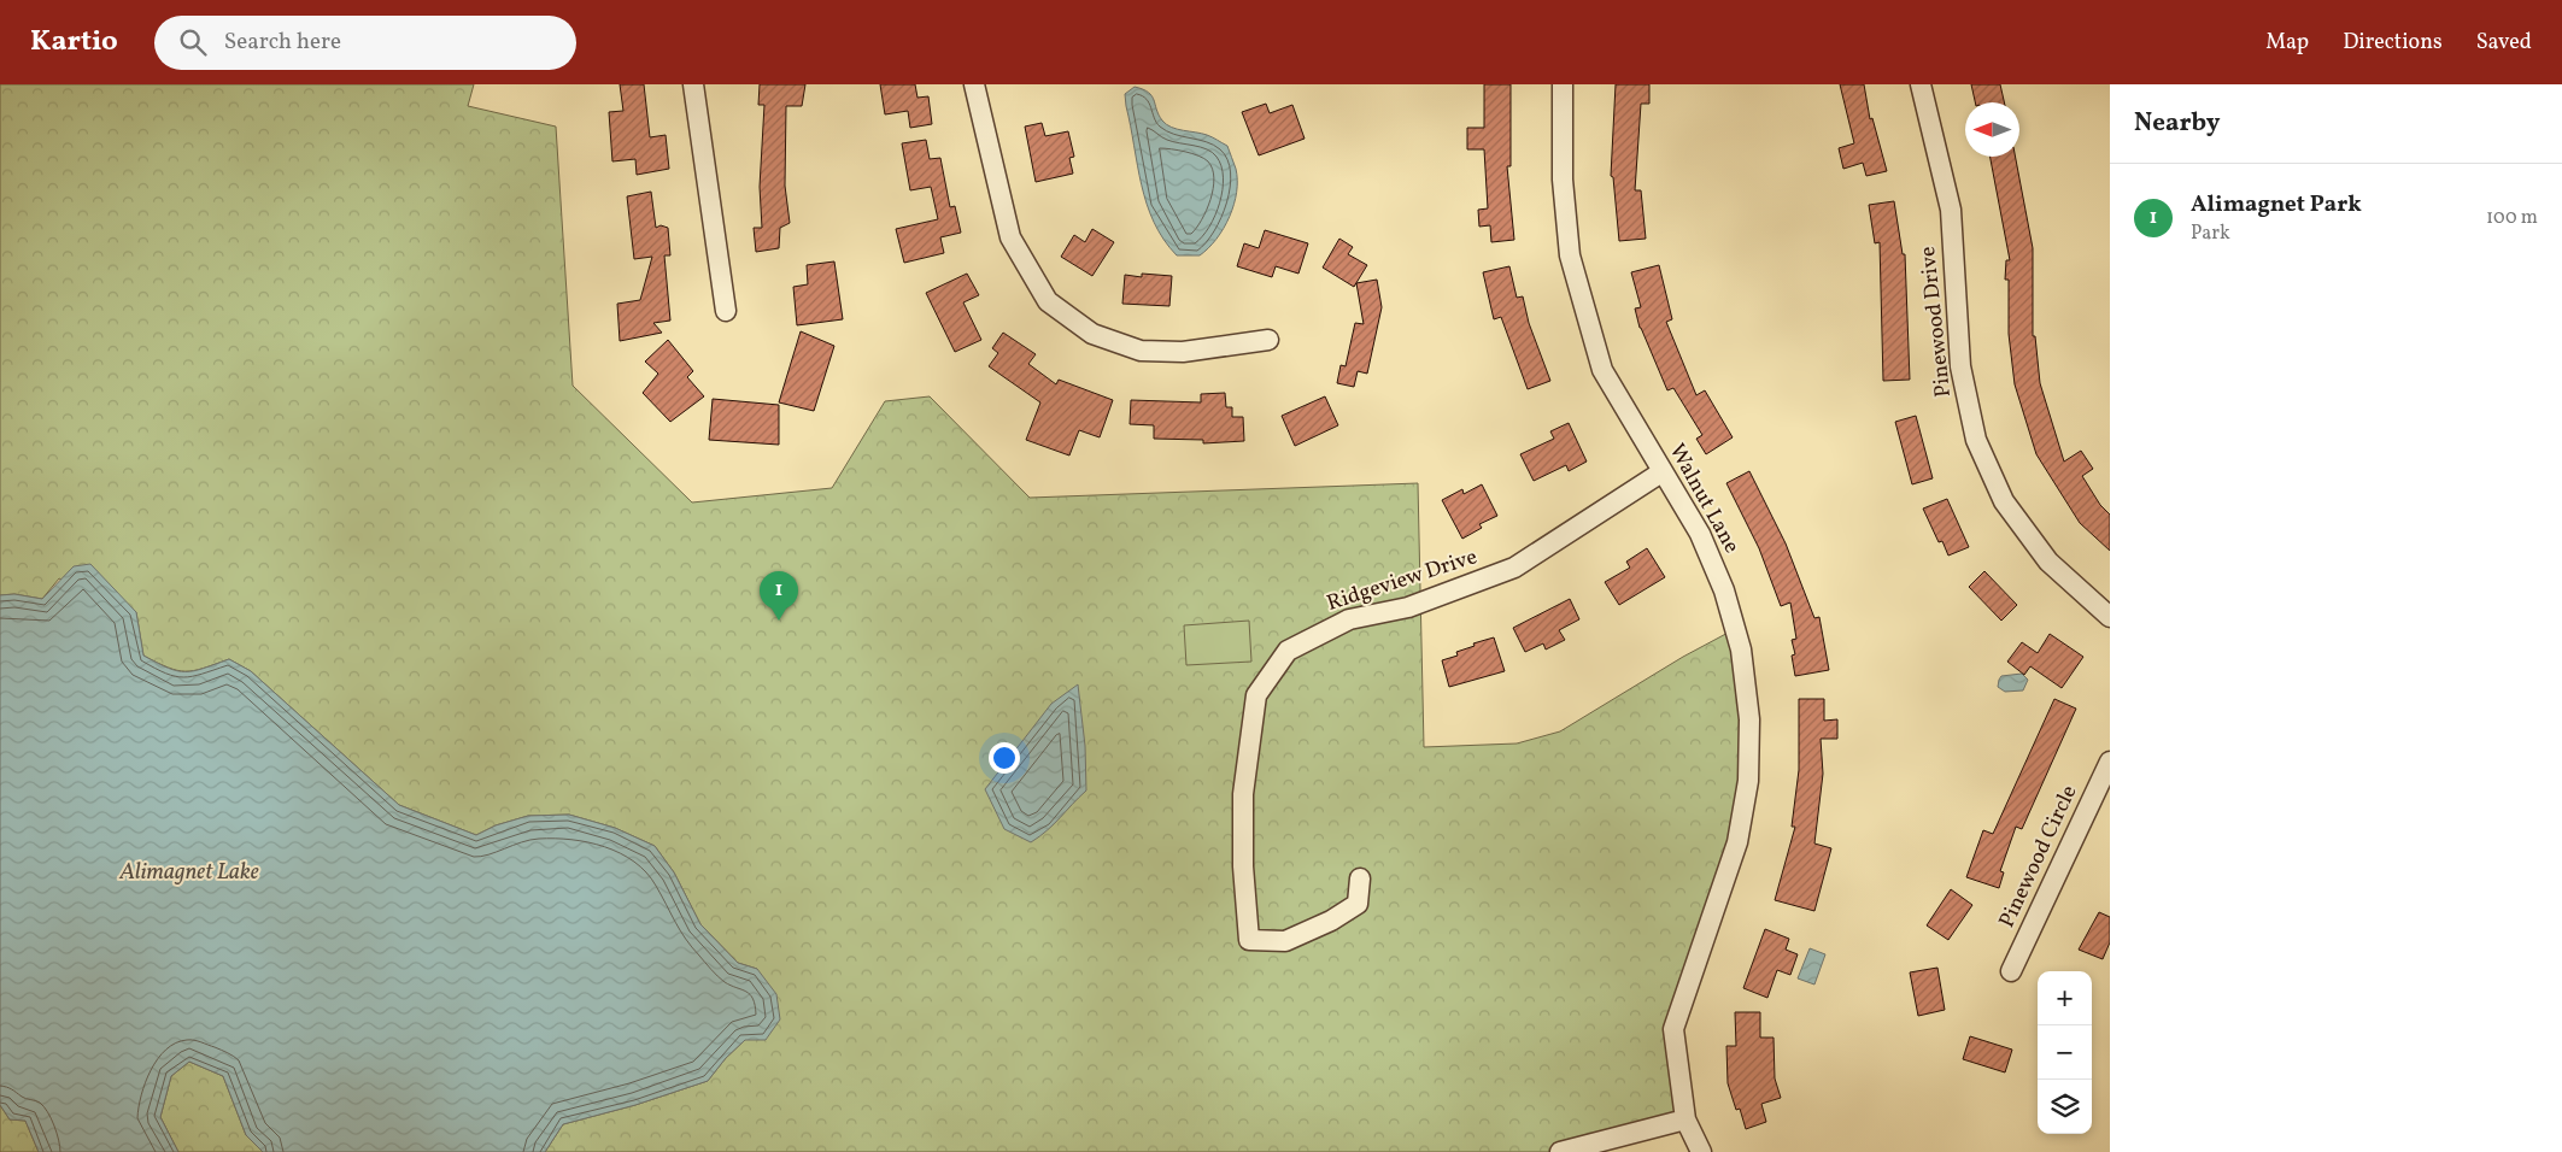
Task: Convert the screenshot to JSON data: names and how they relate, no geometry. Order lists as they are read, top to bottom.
{
  "streets": {
    "street": [
      "Pinewood Drive",
      "Walnut Lane",
      "Ridgeview Drive",
      "Pinewood Circle"
    ]
  },
  "crossings": [
    ["Walnut Lane", "Ridgeview Drive"]
  ],
  "water": ["Alimagnet Lake"],
  "north": "left",
  "page": {
    "header": "Kartio",
    "search": "Search here",
    "nav": ["Map", "Directions", "Saved"],
    "heading": "Nearby",
    "list": [
      {
        "mark": "1",
        "name": "Alimagnet Park",
        "note": "Park",
        "value": "100 m"
      }
    ],
    "pins": "1",
    "map_buttons": ["+", "−"]
  }
}
